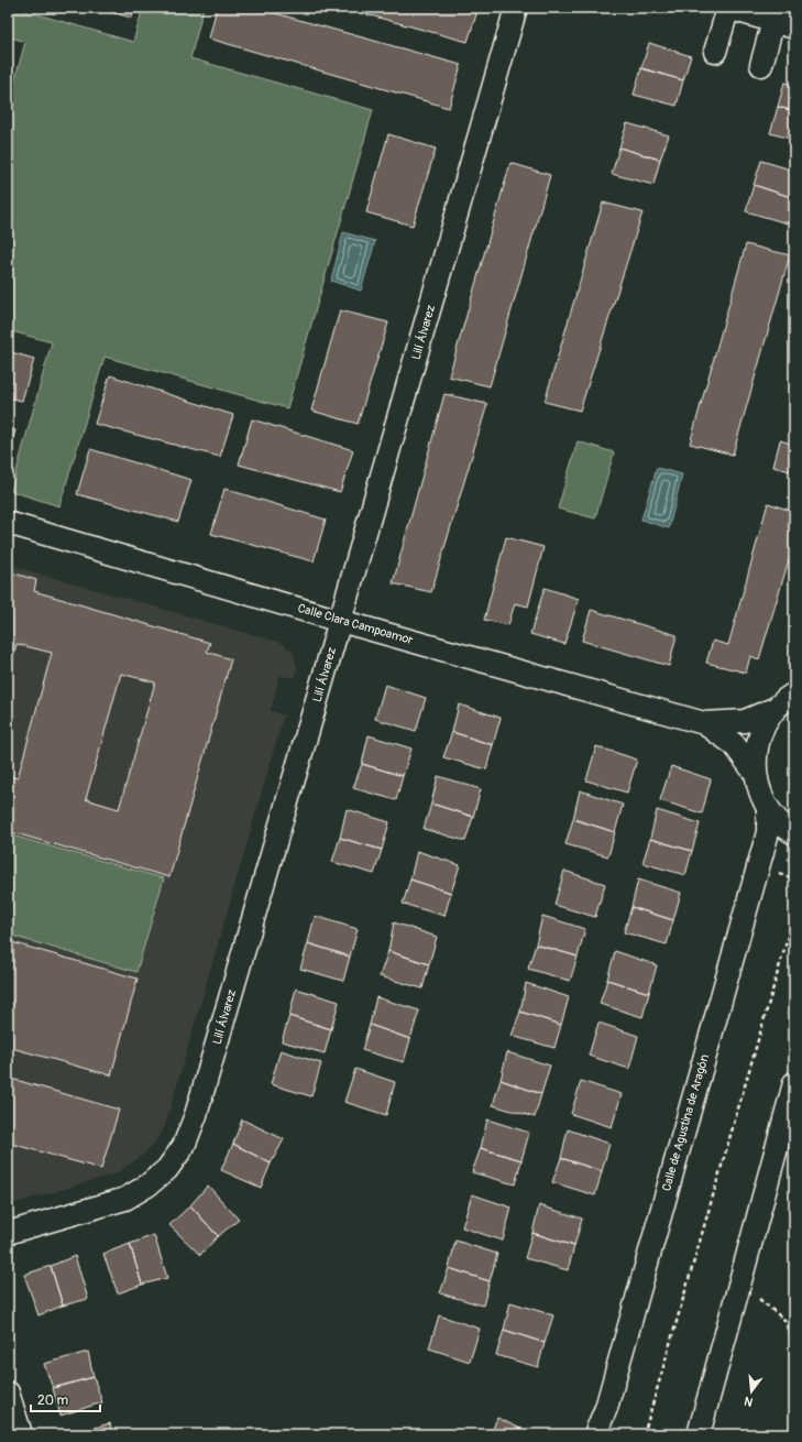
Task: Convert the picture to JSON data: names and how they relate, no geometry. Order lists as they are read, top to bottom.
{
  "streets": {
    "street": ["Lilí Álvarez", "Calle Clara Campoamor", "Calle de Agustina de Aragón"]
  },
  "crossings": [
    ["Lilí Álvarez", "Calle Clara Campoamor"]
  ],
  "scale_bar": "20 m",
  "north": "bottom"
}
